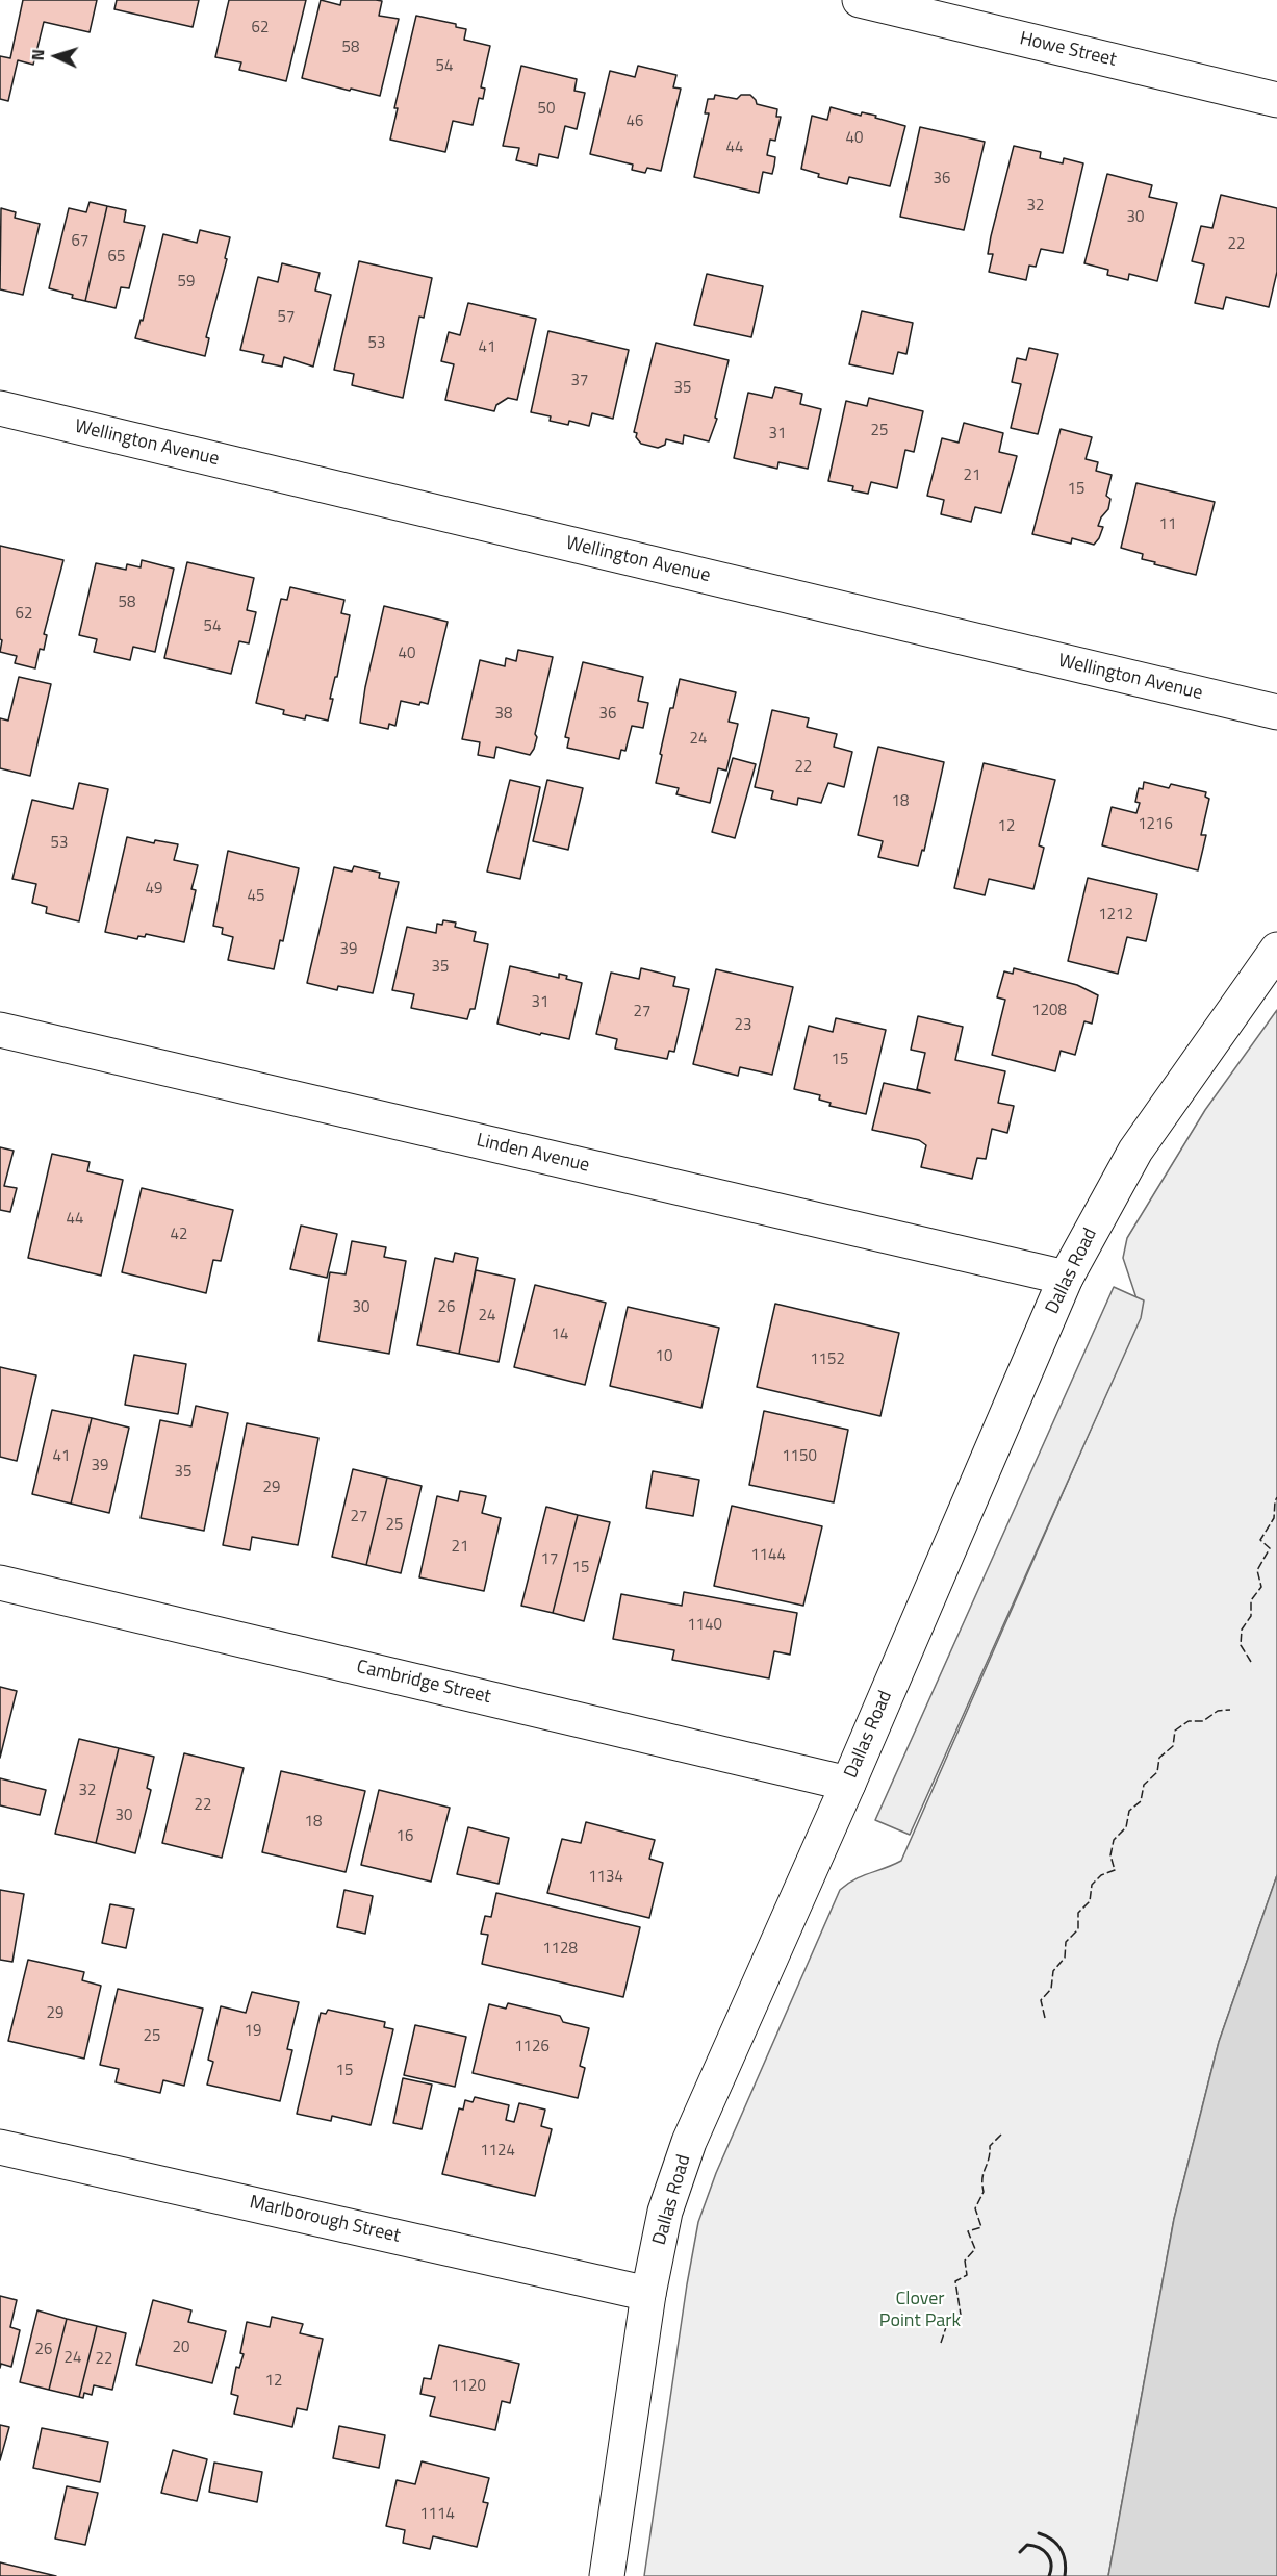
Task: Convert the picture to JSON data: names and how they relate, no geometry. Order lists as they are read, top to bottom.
{
  "streets": {
    "street": [
      "Howe Street",
      "Wellington Avenue",
      "Linden Avenue",
      "Dallas Road",
      "Cambridge Street",
      "Marlborough Street"
    ]
  },
  "crossings": [
    ["Linden Avenue", "Dallas Road"],
    ["Dallas Road", "Cambridge Street"],
    ["Dallas Road", "Marlborough Street"]
  ],
  "parks": ["Clover Point Park"],
  "house_numbers": [
    "62",
    "58",
    "54",
    "50",
    "46",
    "40",
    "44",
    "36",
    "32",
    "30",
    "67",
    "22",
    "65",
    "59",
    "57",
    "53",
    "41",
    "37",
    "35",
    "25",
    "31",
    "21",
    "15",
    "11",
    "58",
    "62",
    "54",
    "40",
    "38",
    "36",
    "24",
    "22",
    "18",
    "1216",
    "12",
    "53",
    "49",
    "45",
    "1212",
    "39",
    "35",
    "31",
    "1208",
    "27",
    "23",
    "15",
    "44",
    "42",
    "30",
    "26",
    "24",
    "14",
    "10",
    "1152",
    "41",
    "1150",
    "39",
    "35",
    "29",
    "27",
    "25",
    "21",
    "1144",
    "17",
    "15",
    "1140",
    "32",
    "22",
    "30",
    "18",
    "16",
    "1134",
    "1128",
    "29",
    "19",
    "25",
    "1126",
    "15",
    "1124",
    "20",
    "26",
    "24",
    "22",
    "12",
    "1120",
    "1114"
  ],
  "north": "left"
}
